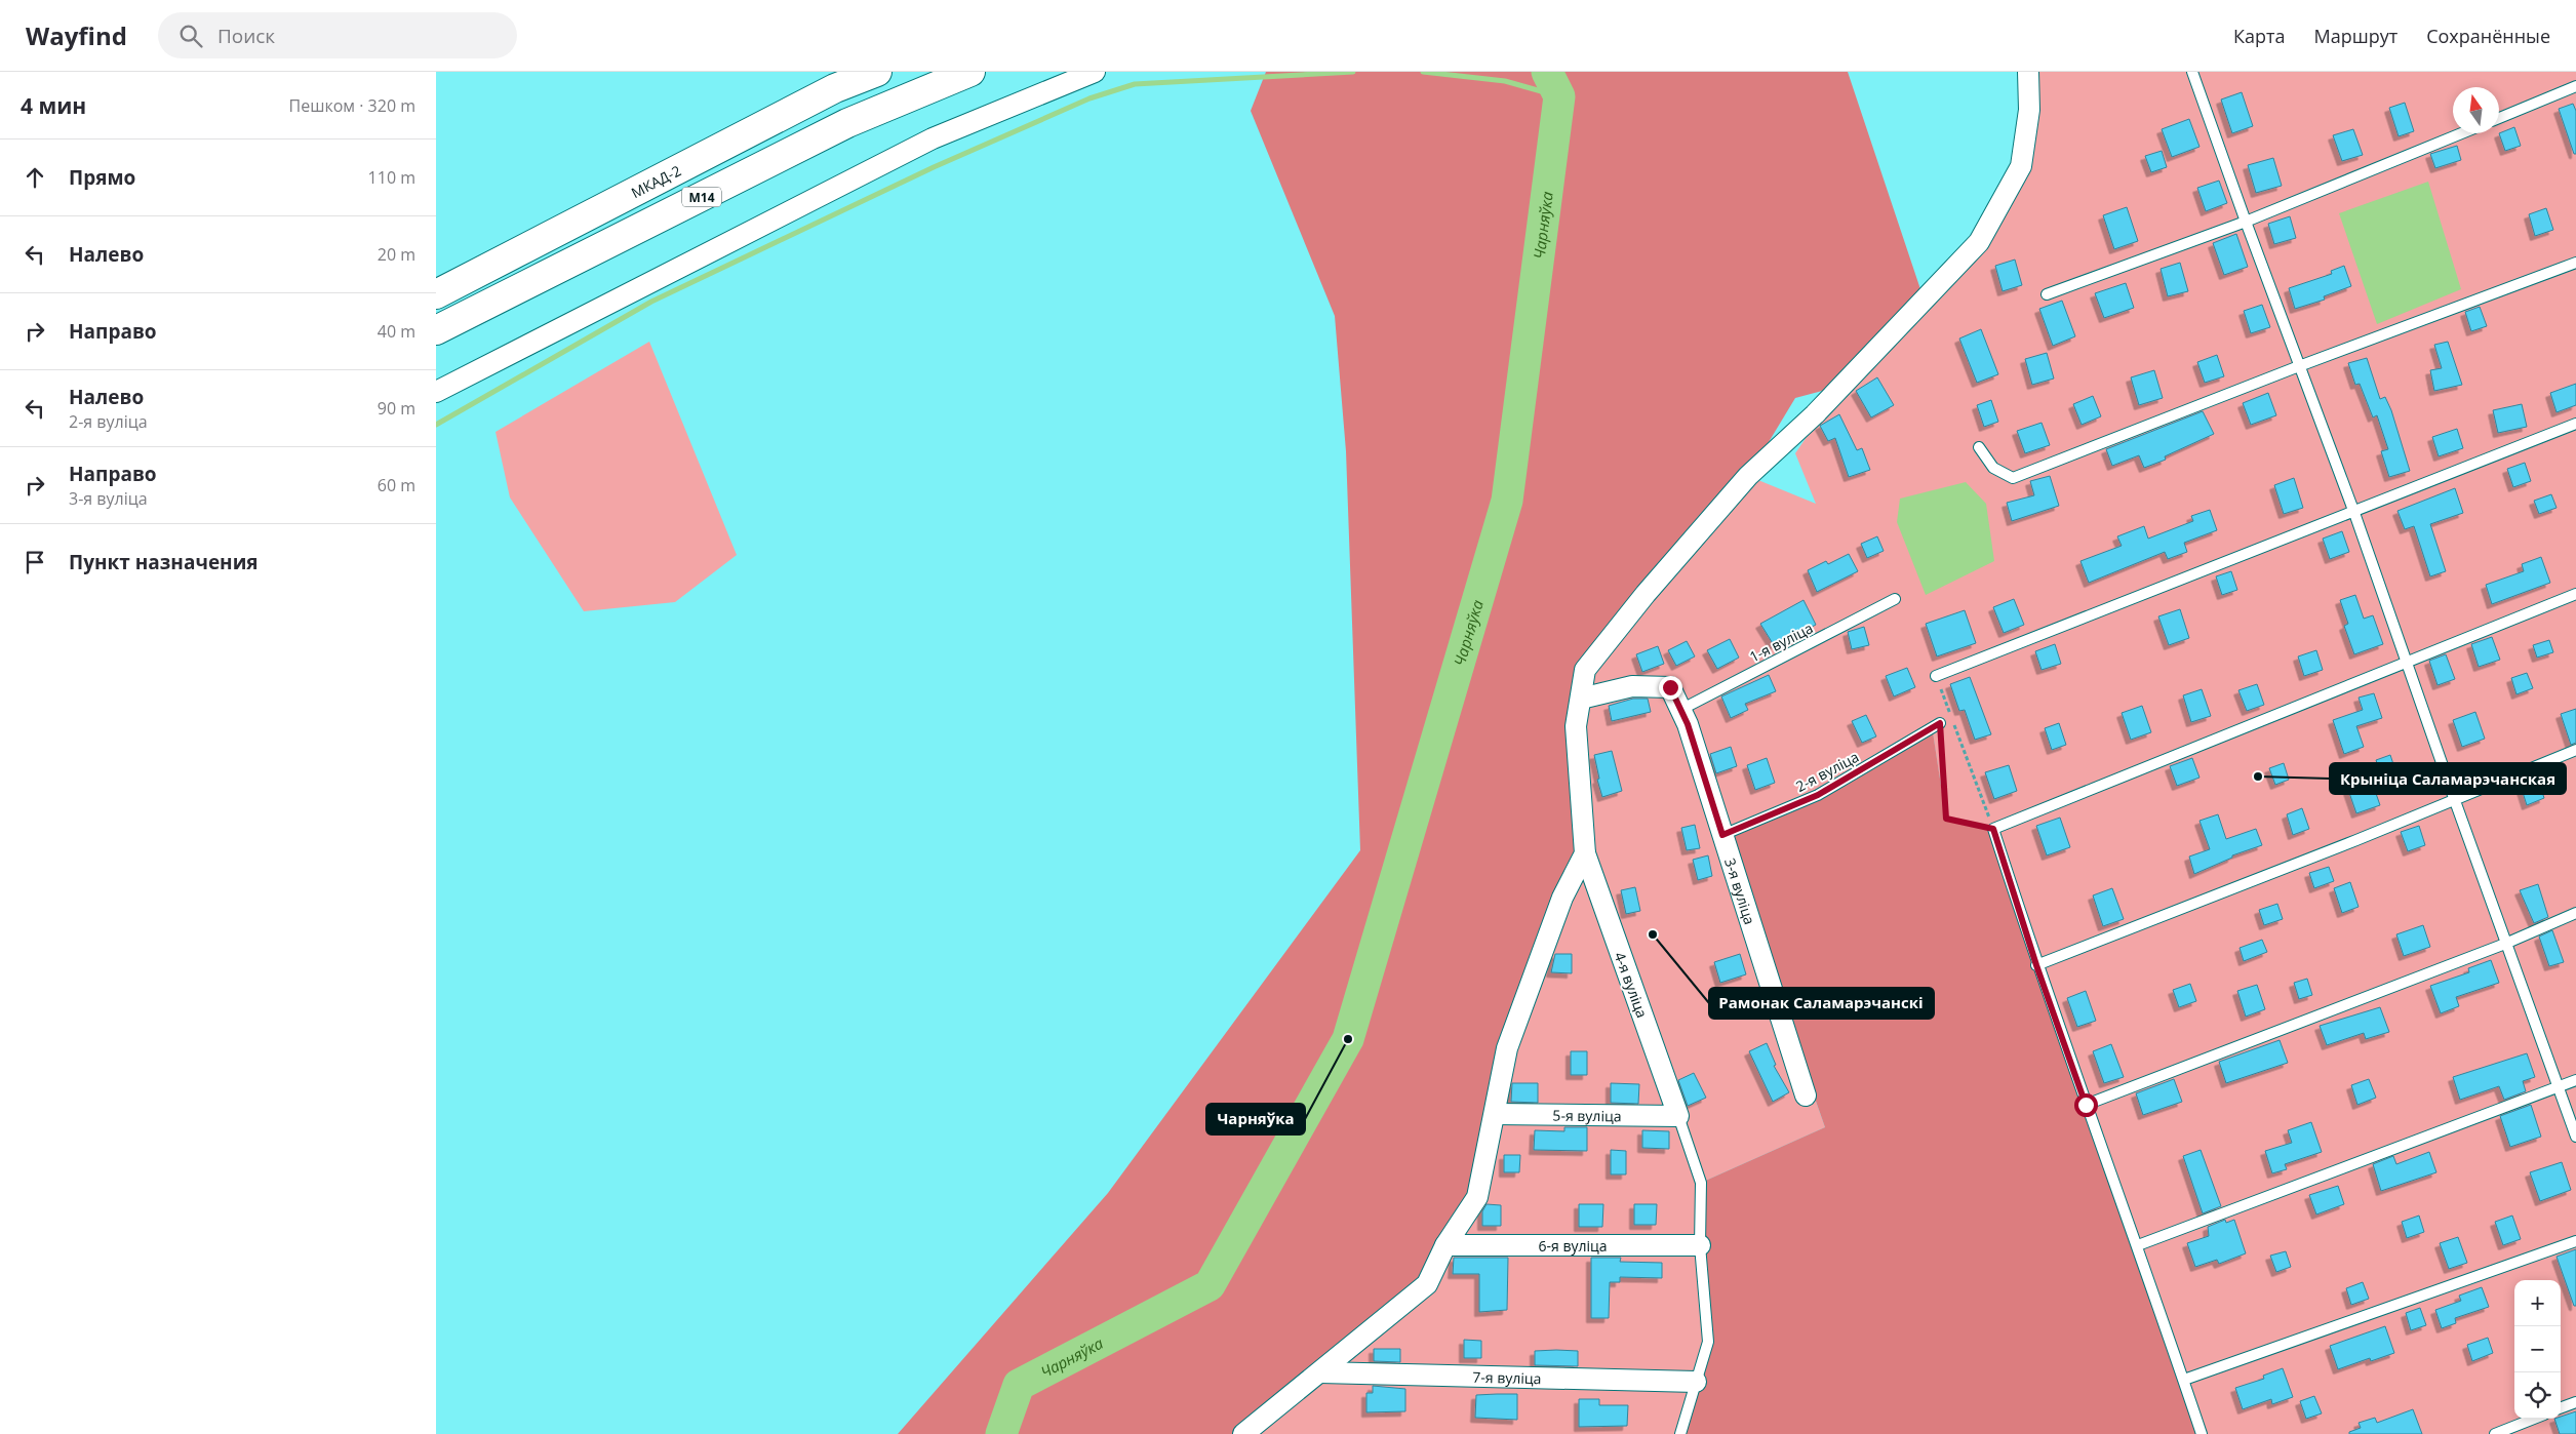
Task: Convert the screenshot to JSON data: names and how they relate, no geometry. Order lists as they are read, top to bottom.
{
  "streets": {
    "highway": ["МКАД-2", "М14"],
    "street": [
      "3-я вуліца",
      "4-я вуліца",
      "5-я вуліца",
      "6-я вуліца",
      "7-я вуліца"
    ],
    "lane": ["1-я вуліца", "2-я вуліца"]
  },
  "crossings": [
    ["1-я вуліца", "3-я вуліца"],
    ["2-я вуліца", "3-я вуліца"],
    ["3-я вуліца", "4-я вуліца"],
    ["4-я вуліца", "5-я вуліца"]
  ],
  "water": ["Чарняўка"],
  "places": ["Крыніца Саламарэчанская", "Рамонак Саламарэчанскі", "Чарняўка"],
  "north": "top",
  "page": {
    "header": "Wayfind",
    "search": "Поиск",
    "nav": ["Карта", "Маршрут", "Сохранённые"],
    "heading": ["4 мин", "Пешком · 320 m"],
    "list": [
      ["Прямо", "110 m"],
      ["Налево", "20 m"],
      ["Направо", "40 m"],
      ["Налево", "2-я вуліца", "90 m"],
      ["Направо", "3-я вуліца", "60 m"],
      "Пункт назначения"
    ],
    "map_buttons": ["+", "−"]
  }
}
